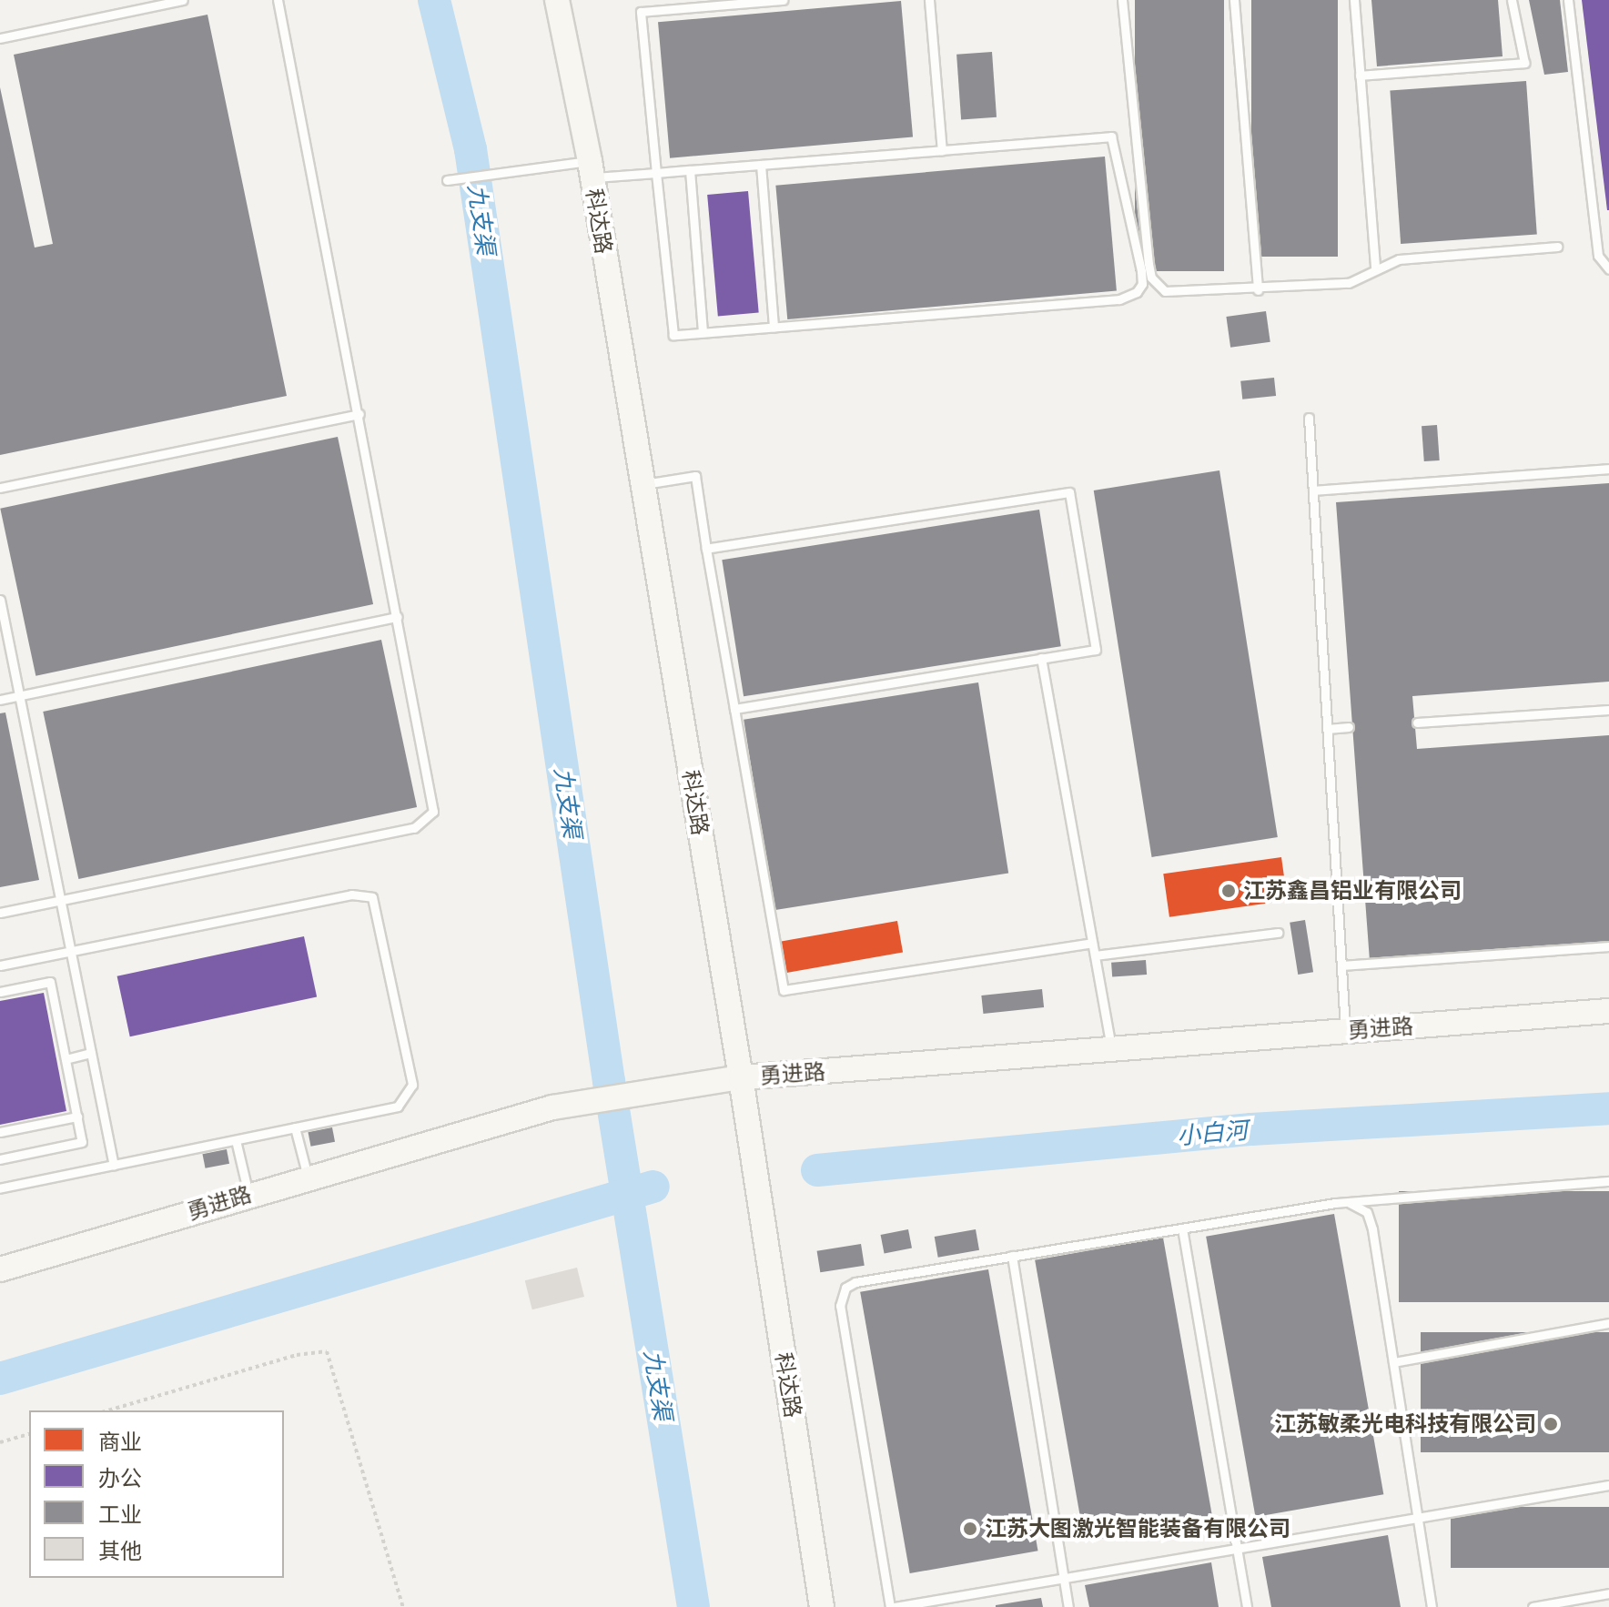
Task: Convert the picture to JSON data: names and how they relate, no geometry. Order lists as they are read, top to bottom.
{
  "streets": {
    "street": ["科达路", "勇进路"]
  },
  "crossings": [
    ["科达路", "勇进路"]
  ],
  "water": ["九支渠", "小白河"],
  "places": ["江苏鑫昌铝业有限公司", "江苏敏柔光电科技有限公司", "江苏大图激光智能装备有限公司"],
  "legend": [
    "商业",
    "办公",
    "工业",
    "其他"
  ]
}
